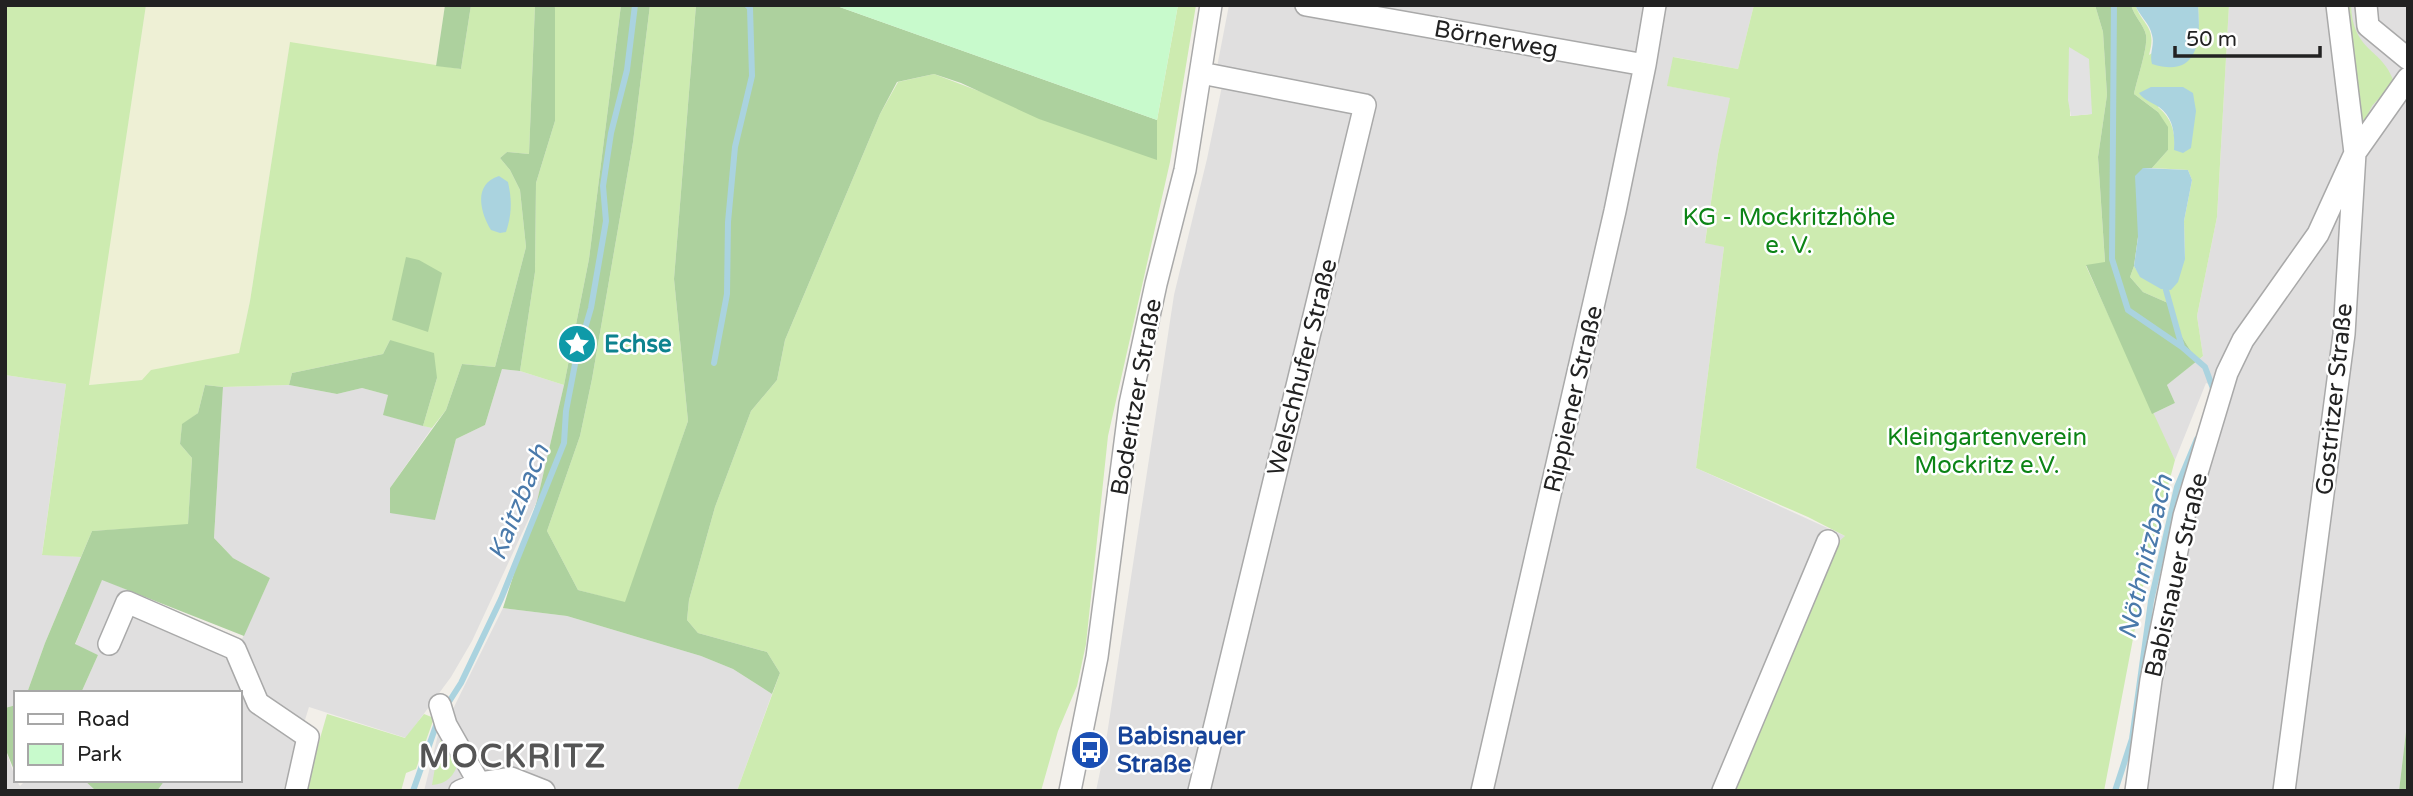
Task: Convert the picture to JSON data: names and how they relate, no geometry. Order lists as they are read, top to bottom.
{
  "streets": {
    "street": [
      "Börnerweg",
      "Welschhufer Straße",
      "Boderitzer Straße",
      "Rippiener Straße",
      "Gostritzer Straße",
      "Babisnauer Straße"
    ]
  },
  "crossings": [
    ["Börnerweg", "Rippiener Straße"],
    ["Welschhufer Straße", "Boderitzer Straße"],
    ["Gostritzer Straße", "Babisnauer Straße"]
  ],
  "districts": ["MOCKRITZ"],
  "water": ["Kaitzbach", "Nöthnitzbach"],
  "parks": ["KG - Mockritzhöhe e. V.", "Kleingartenverein Mockritz e.V."],
  "places": {
    "place": ["Echse"],
    "bus stop": ["Babisnauer Straße"]
  },
  "legend": ["Road", "Park"],
  "scale_bar": "50 m"
}
